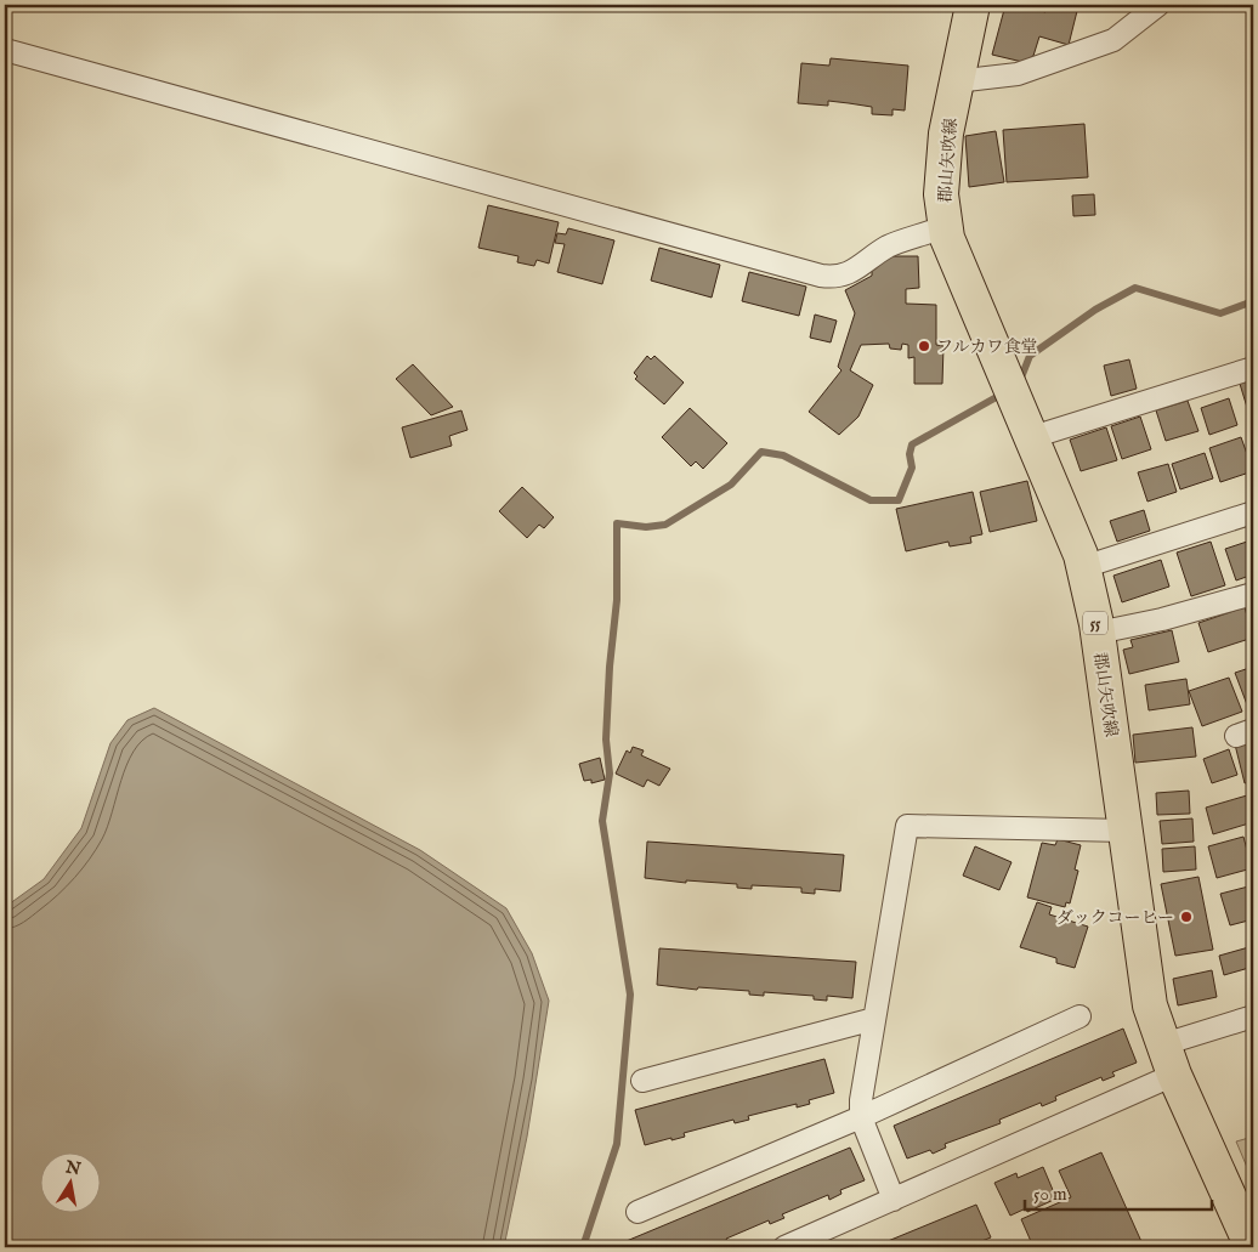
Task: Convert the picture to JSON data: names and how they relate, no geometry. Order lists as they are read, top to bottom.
{
  "streets": {
    "main road": ["郡山矢吹線", "55"]
  },
  "places": ["フルカワ食堂", "ダックコーヒー"],
  "scale_bar": "50 m",
  "north": "top"
}
